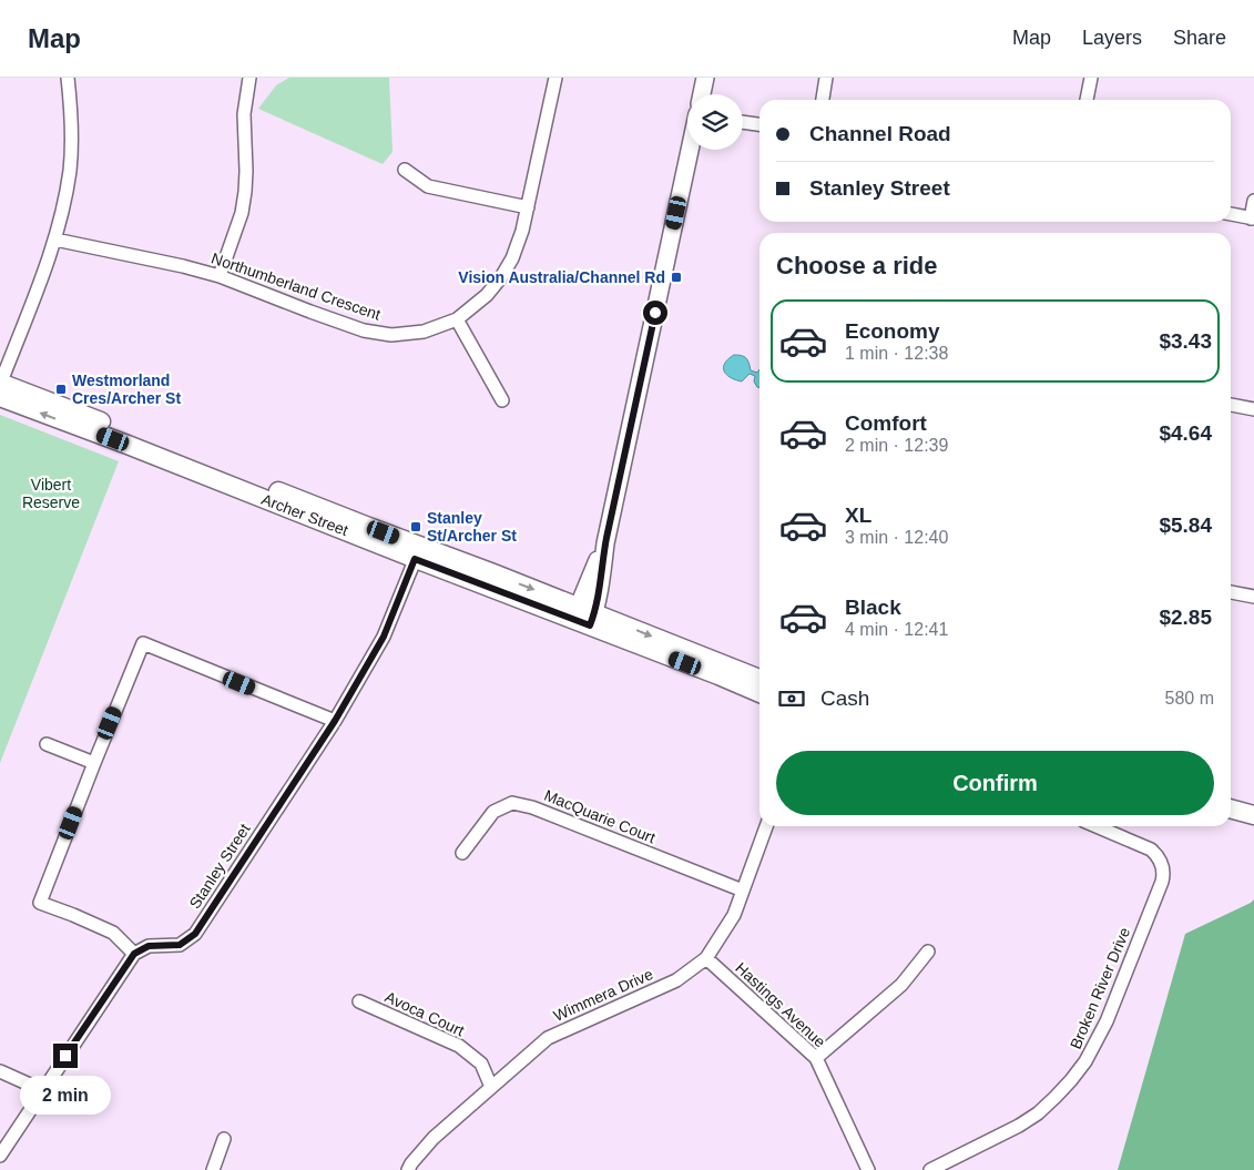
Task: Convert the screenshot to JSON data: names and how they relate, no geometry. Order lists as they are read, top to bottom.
{
  "streets": {
    "main road": ["Archer Street"],
    "street": [
      "Northumberland Crescent",
      "MacQuarie Court",
      "Stanley Street",
      "Broken River Drive",
      "Wimmera Drive",
      "Hastings Avenue",
      "Avoca Court"
    ]
  },
  "crossings": [
    ["Archer Street", "Stanley Street"],
    ["MacQuarie Court", "Wimmera Drive"],
    ["Wimmera Drive", "Hastings Avenue"],
    ["Wimmera Drive", "Avoca Court"]
  ],
  "parks": ["Vibert Reserve"],
  "places": {
    "transit": ["Vision Australia/Channel Rd", "Westmorland Cres/Archer St", "Stanley St/Archer St"]
  },
  "page": {
    "header": "Map",
    "nav": ["Map", "Layers", "Share"],
    "banner": ["Channel Road", "Stanley Street"],
    "heading": "Choose a ride",
    "list": [
      {
        "name": "Economy",
        "note": "1 min · 12:38",
        "value": "$3.43"
      },
      {
        "name": "Comfort",
        "note": "2 min · 12:39",
        "value": "$4.64"
      },
      {
        "name": "XL",
        "note": "3 min · 12:40",
        "value": "$5.84"
      },
      {
        "name": "Black",
        "note": "4 min · 12:41",
        "value": "$2.85"
      }
    ],
    "pay": ["Cash", "580 m"],
    "buttons": "Confirm",
    "bubble": "2 min"
  }
}
